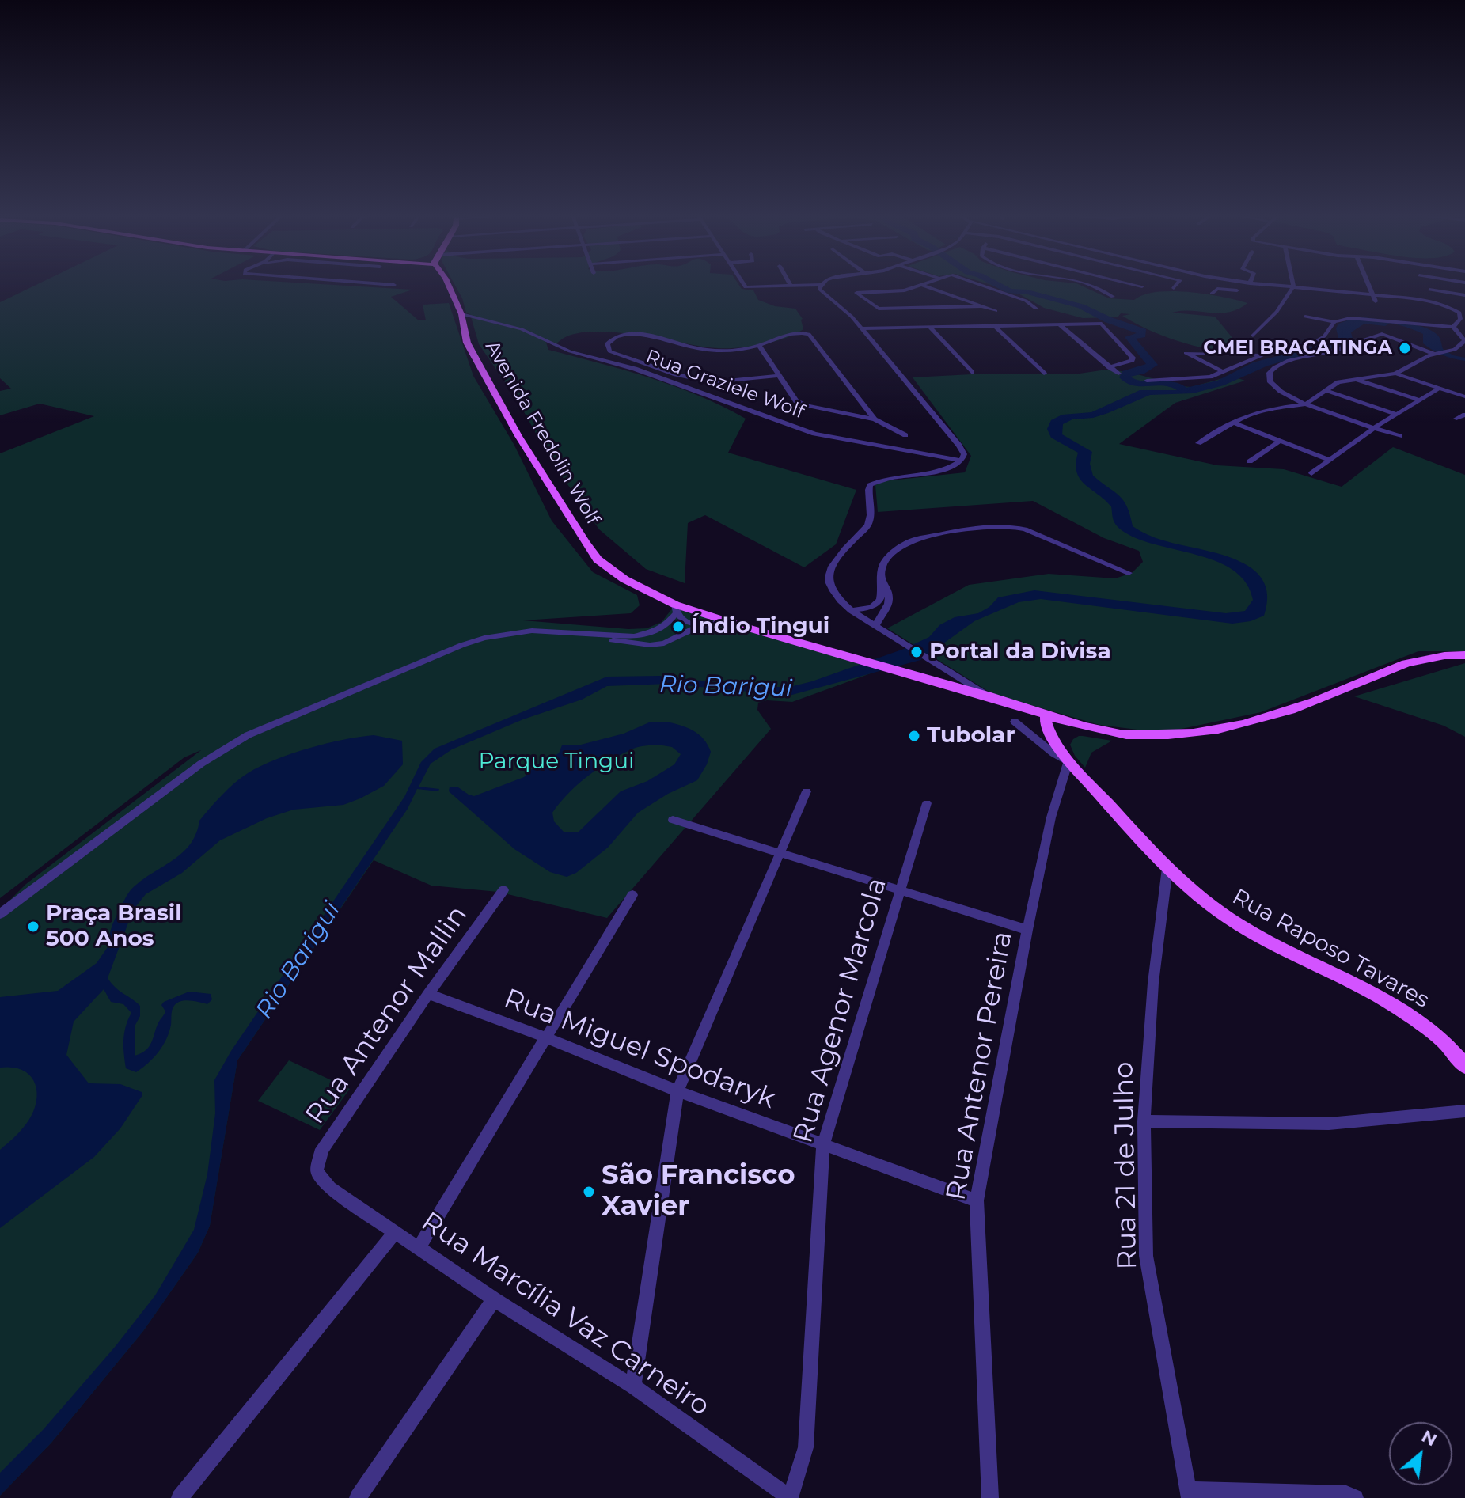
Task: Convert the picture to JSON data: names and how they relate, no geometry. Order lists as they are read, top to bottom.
{
  "streets": {
    "main road": ["Avenida Fredolin Wolf", "Rua Raposo Tavares"],
    "street": [
      "Rua Graziele Wolf",
      "Rua Agenor Marcola",
      "Rua Antenor Mallin",
      "Rua Miguel Spodaryk",
      "Rua Antenor Pereira",
      "Rua 21 de Julho",
      "Rua Marcília Vaz Carneiro"
    ]
  },
  "crossings": [
    ["Rua Graziele Wolf", "Avenida Fredolin Wolf"],
    ["Avenida Fredolin Wolf", "Rua Raposo Tavares"],
    ["Rua Raposo Tavares", "Rua Antenor Pereira"],
    ["Rua Raposo Tavares", "Rua 21 de Julho"],
    ["Rua Agenor Marcola", "Rua Miguel Spodaryk"],
    ["Rua Agenor Marcola", "Rua Marcília Vaz Carneiro"],
    ["Rua Antenor Mallin", "Rua Miguel Spodaryk"],
    ["Rua Antenor Mallin", "Rua Marcília Vaz Carneiro"],
    ["Rua Miguel Spodaryk", "Rua Antenor Pereira"]
  ],
  "water": ["Rio Barigui"],
  "parks": ["Parque Tingui"],
  "places": [
    "CMEI BRACATINGA",
    "Índio Tingui",
    "Portal da Divisa",
    "Tubolar",
    "Praça Brasil 500 Anos",
    "São Francisco Xavier"
  ],
  "north": "top right"
}
